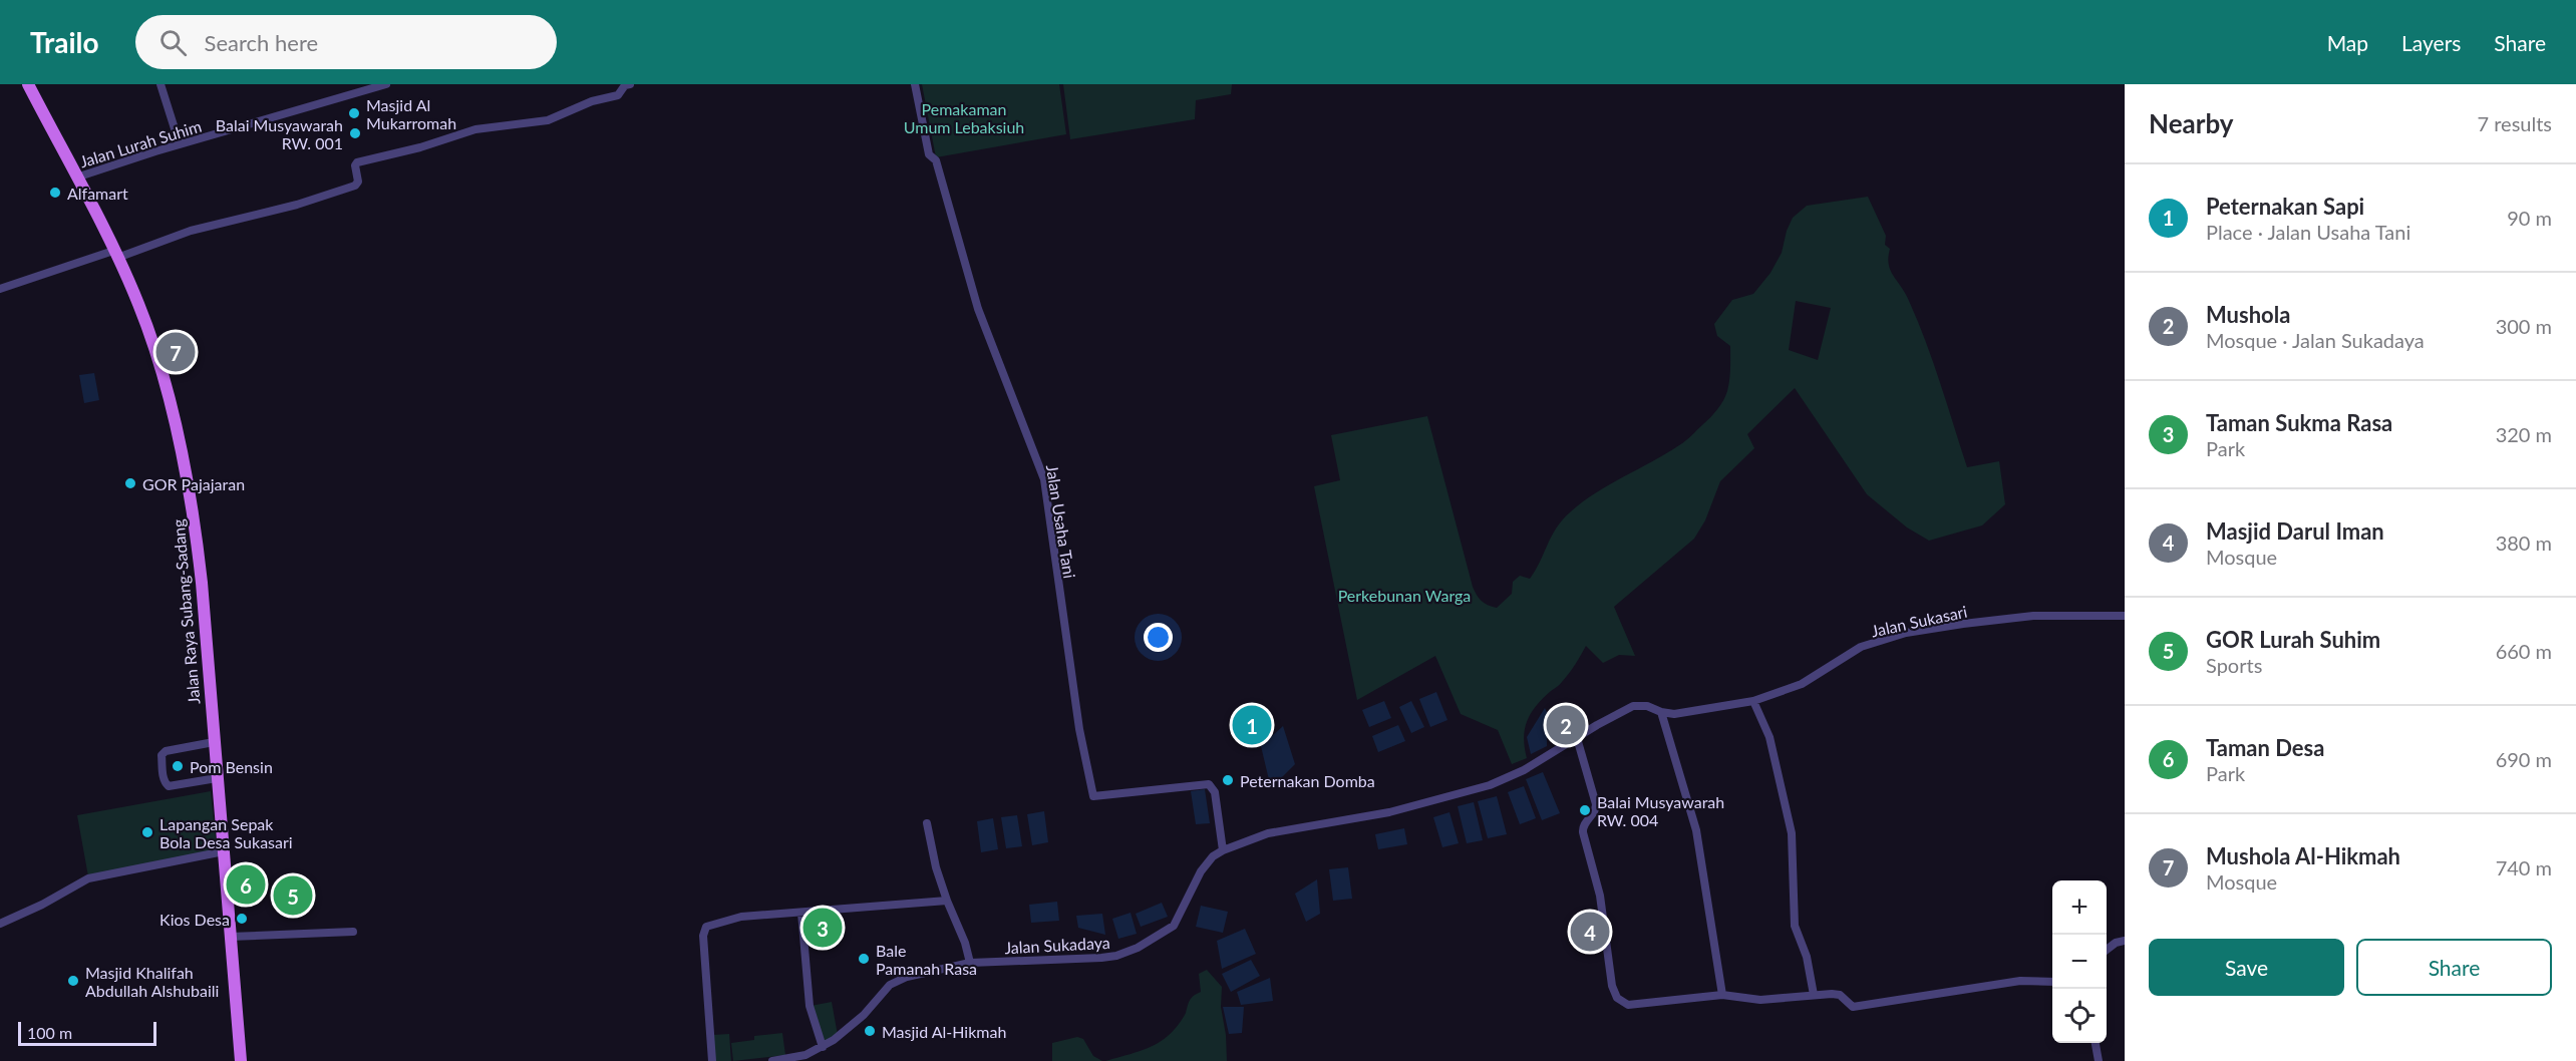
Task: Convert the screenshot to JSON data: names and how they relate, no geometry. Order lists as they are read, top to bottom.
{
  "streets": {
    "main road": ["Jalan Raya Subang-Sadang"],
    "street": [
      "Jalan Lurah Suhim",
      "Jalan Usaha Tani",
      "Jalan Sukasari",
      "Jalan Sukadaya"
    ]
  },
  "crossings": [
    ["Jalan Lurah Suhim", "Jalan Raya Subang-Sadang"],
    ["Jalan Usaha Tani", "Jalan Sukadaya"],
    ["Jalan Sukasari", "Jalan Sukadaya"]
  ],
  "parks": ["Pemakaman Umum Lebaksiuh", "Perkebunan Warga"],
  "places": [
    "Masjid Al Mukarromah",
    "Balai Musyawarah RW. 001",
    "Alfamart",
    "GOR Pajajaran",
    "Pom Bensin",
    "Peternakan Domba",
    "Balai Musyawarah RW. 004",
    "Lapangan Sepak Bola Desa Sukasari",
    "Kios Desa",
    "Bale Pamanah Rasa",
    "Masjid Khalifah Abdullah Alshubaili",
    "Masjid Al-Hikmah"
  ],
  "scale_bar": "100 m",
  "page": {
    "header": "Trailo",
    "search": "Search here",
    "nav": ["Map", "Layers", "Share"],
    "heading": ["Nearby", "7 results"],
    "list": [
      {
        "mark": "1",
        "name": "Peternakan Sapi",
        "note": "Place · Jalan Usaha Tani",
        "value": "90 m"
      },
      {
        "mark": "2",
        "name": "Mushola",
        "note": "Mosque · Jalan Sukadaya",
        "value": "300 m"
      },
      {
        "mark": "3",
        "name": "Taman Sukma Rasa",
        "note": "Park",
        "value": "320 m"
      },
      {
        "mark": "4",
        "name": "Masjid Darul Iman",
        "note": "Mosque",
        "value": "380 m"
      },
      {
        "mark": "5",
        "name": "GOR Lurah Suhim",
        "note": "Sports",
        "value": "660 m"
      },
      {
        "mark": "6",
        "name": "Taman Desa",
        "note": "Park",
        "value": "690 m"
      },
      {
        "mark": "7",
        "name": "Mushola Al-Hikmah",
        "note": "Mosque",
        "value": "740 m"
      }
    ],
    "pins": [
      "7",
      "1",
      "2",
      "6",
      "5",
      "3",
      "4"
    ],
    "map_buttons": ["+", "−"],
    "buttons": ["Save", "Share"],
    "scale": "100 m"
  }
}
